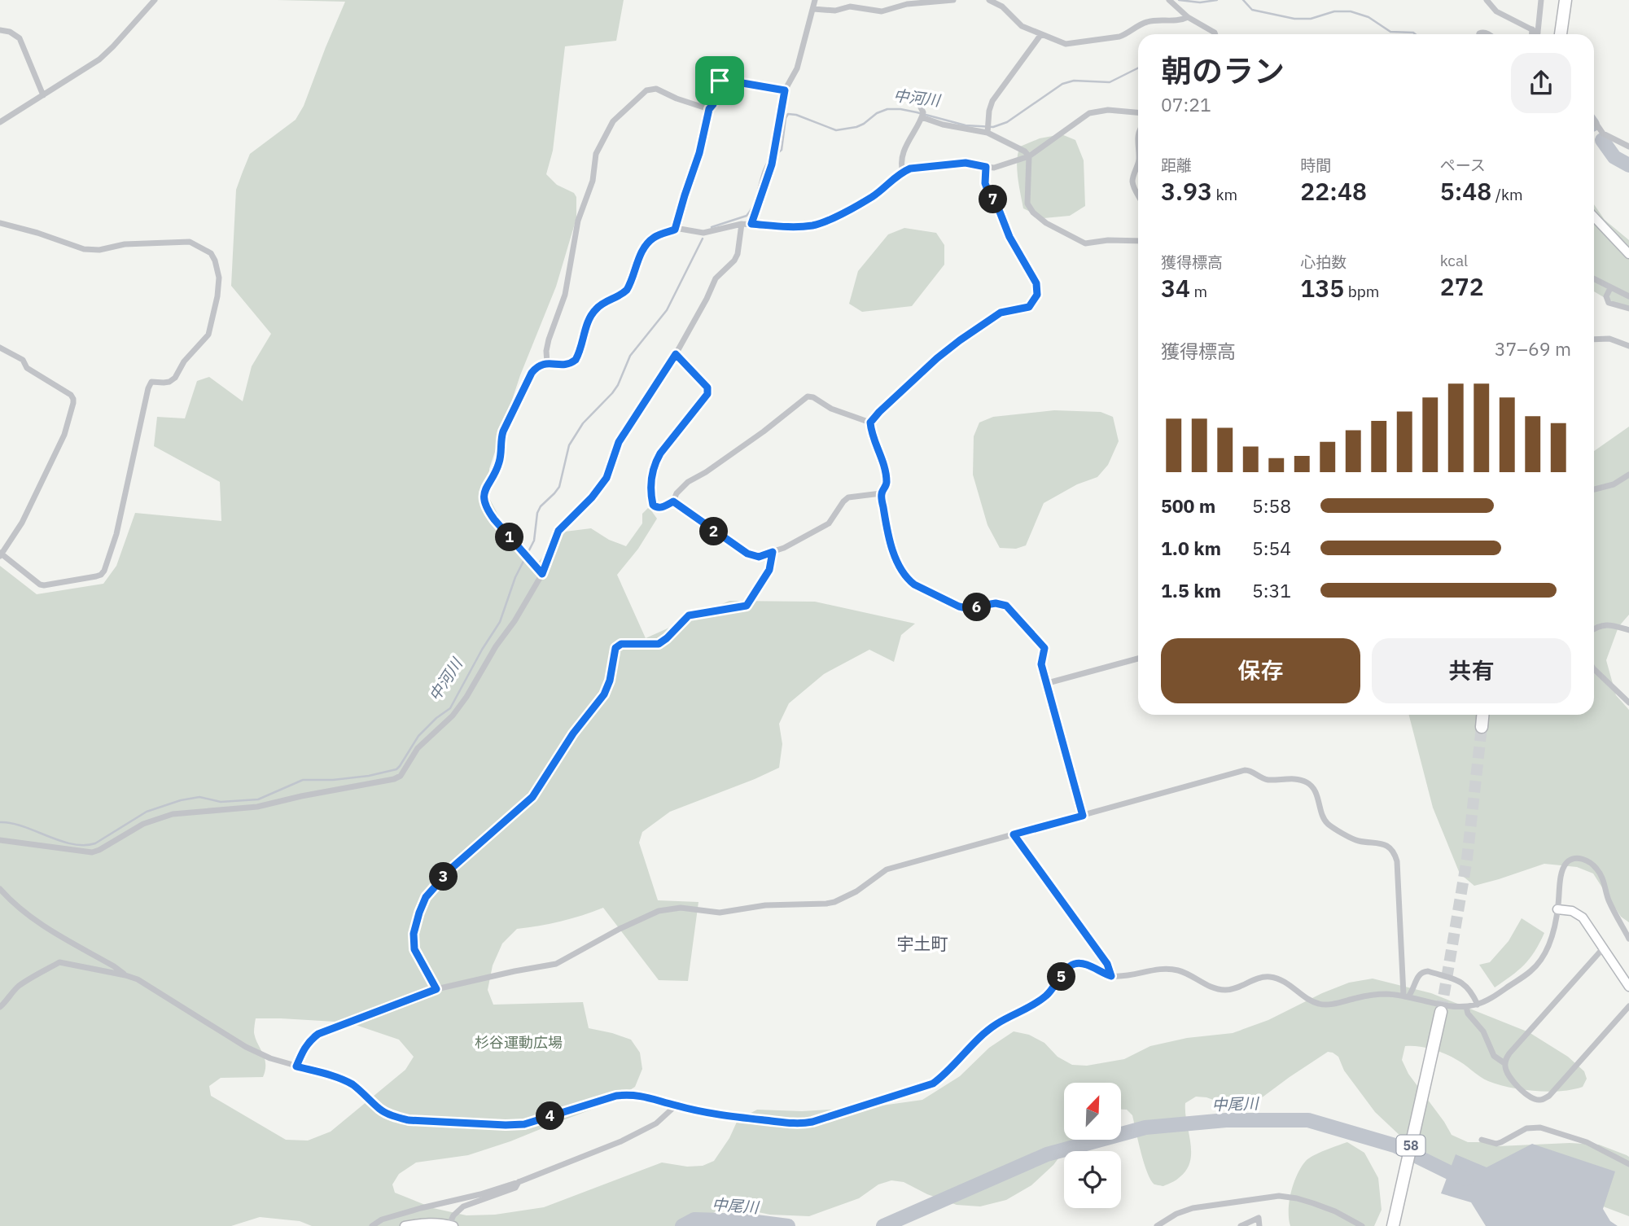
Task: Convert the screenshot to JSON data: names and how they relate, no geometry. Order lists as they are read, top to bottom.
{
  "streets": {
    "highway": ["58"]
  },
  "districts": ["宇土町"],
  "water": ["中河川", "中尾川"],
  "parks": ["杉谷運動広場"],
  "north": "top right",
  "page": {
    "heading": ["朝のラン", "07:21"],
    "stats": [
      ["距離", "3.93 km"],
      ["時間", "22:48"],
      ["ペース", "5:48 /km"],
      ["獲得標高", "34 m"],
      ["心拍数", "135 bpm"],
      ["kcal", "272"]
    ],
    "pins": [
      "7",
      "2",
      "1",
      "6",
      "3",
      "5",
      "4"
    ],
    "chart": ["獲得標高", "37–69 m"],
    "list": [
      {
        "name": "500 m",
        "note": "5:58"
      },
      {
        "name": "1.0 km",
        "note": "5:54"
      },
      {
        "name": "1.5 km",
        "note": "5:31"
      }
    ],
    "buttons": ["保存", "共有"]
  }
}
